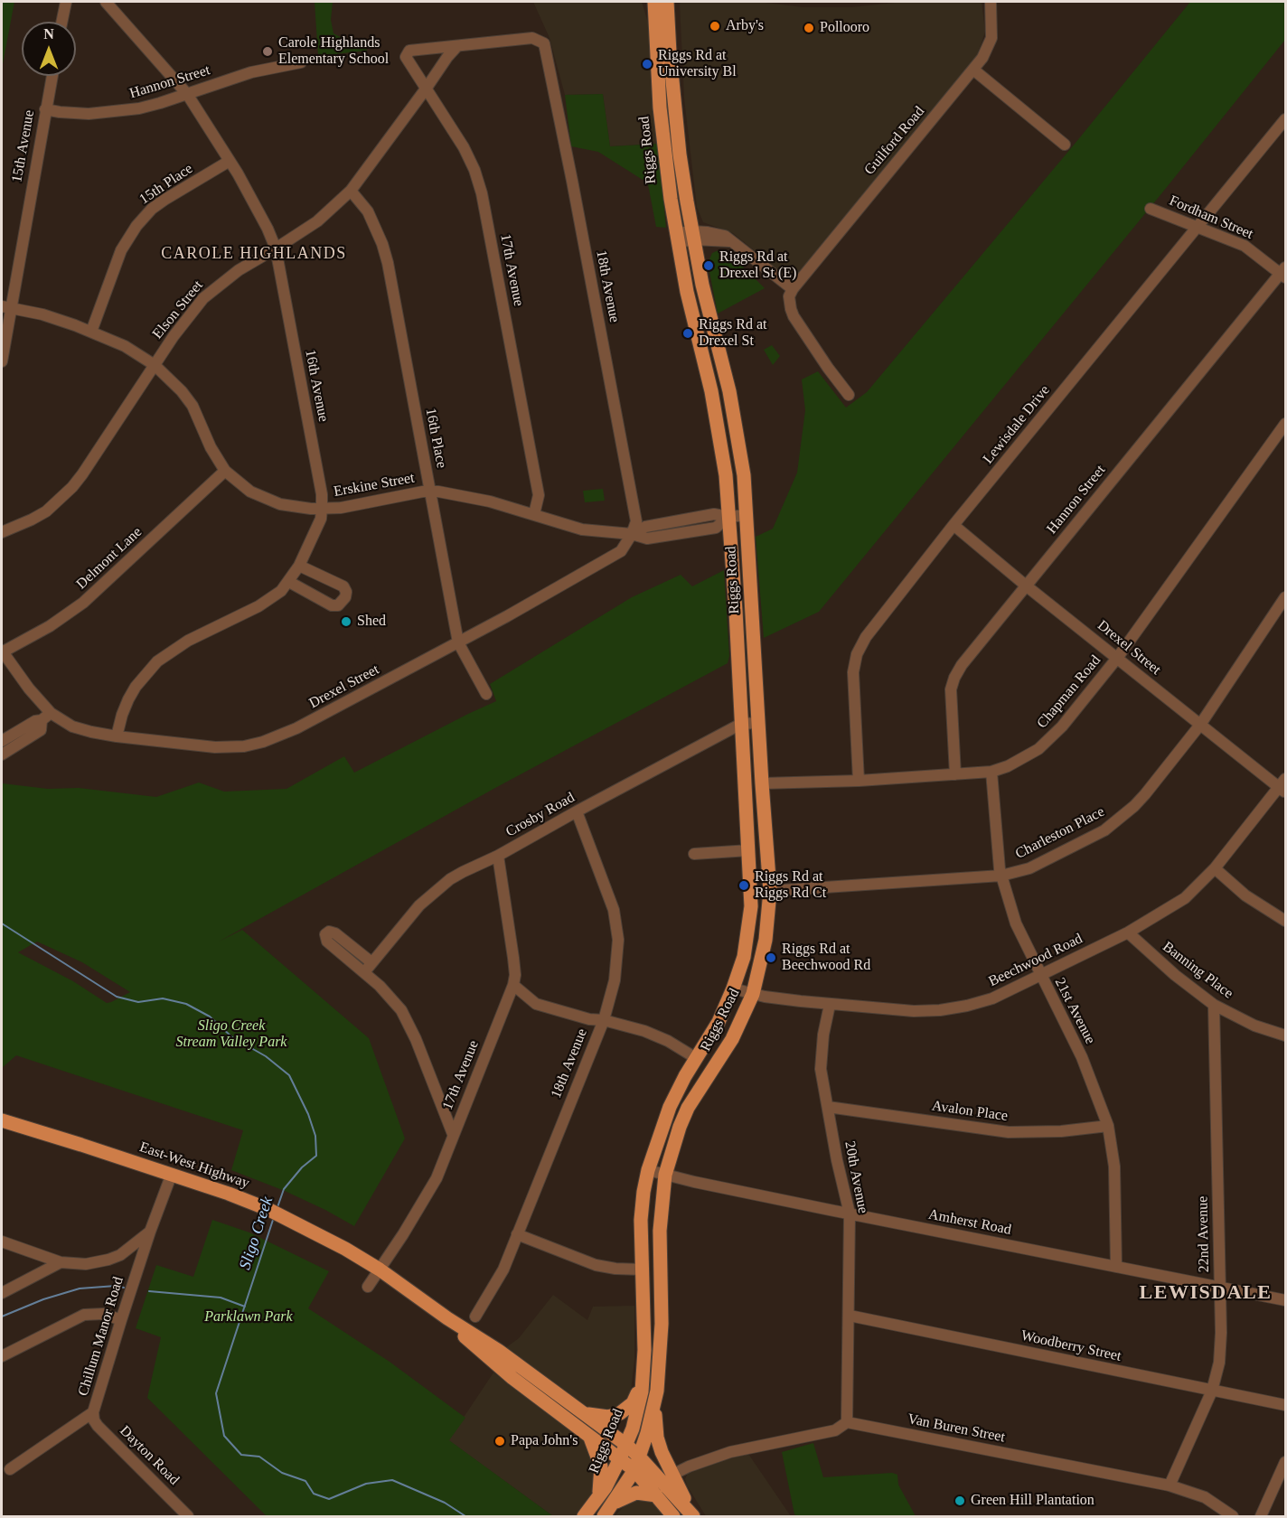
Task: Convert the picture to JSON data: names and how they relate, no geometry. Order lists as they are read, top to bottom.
{
  "streets": {
    "main road": ["Riggs Road", "East-West Highway"],
    "street": [
      "Hannon Street",
      "Guilford Road",
      "15th Avenue",
      "15th Place",
      "Fordham Street",
      "17th Avenue",
      "18th Avenue",
      "Elson Street",
      "16th Avenue",
      "Lewisdale Drive",
      "16th Place",
      "Erskine Street",
      "Delmont Lane",
      "Drexel Street",
      "Chapman Road",
      "Crosby Road",
      "Charleston Place",
      "Beechwood Road",
      "Banning Place",
      "21st Avenue",
      "Avalon Place",
      "20th Avenue",
      "Amherst Road",
      "22nd Avenue",
      "Chillum Manor Road",
      "Woodberry Street",
      "Van Buren Street",
      "Dayton Road"
    ]
  },
  "crossings": [
    ["Hannon Street", "15th Avenue"],
    ["Hannon Street", "Fordham Street"],
    ["Hannon Street", "16th Avenue"],
    ["Hannon Street", "Drexel Street"],
    ["Hannon Street", "Chapman Road"],
    ["15th Avenue", "Erskine Street"],
    ["Riggs Road", "Chapman Road"],
    ["Riggs Road", "Crosby Road"],
    ["Riggs Road", "Charleston Place"],
    ["Riggs Road", "Beechwood Road"],
    ["Riggs Road", "East-West Highway"],
    ["Riggs Road", "Amherst Road"],
    ["15th Place", "16th Avenue"],
    ["15th Place", "Erskine Street"],
    ["Fordham Street", "Lewisdale Drive"],
    ["17th Avenue", "18th Avenue"],
    ["17th Avenue", "Elson Street"],
    ["17th Avenue", "Erskine Street"],
    ["17th Avenue", "Crosby Road"],
    ["17th Avenue", "East-West Highway"],
    ["18th Avenue", "Elson Street"],
    ["18th Avenue", "Erskine Street"],
    ["18th Avenue", "Drexel Street"],
    ["18th Avenue", "Crosby Road"],
    ["Elson Street", "16th Avenue"],
    ["Elson Street", "16th Place"],
    ["Elson Street", "Erskine Street"],
    ["16th Avenue", "Erskine Street"],
    ["16th Avenue", "Drexel Street"],
    ["Lewisdale Drive", "Drexel Street"],
    ["Lewisdale Drive", "Chapman Road"],
    ["16th Place", "Erskine Street"],
    ["16th Place", "Drexel Street"],
    ["Erskine Street", "Delmont Lane"],
    ["Erskine Street", "Drexel Street"],
    ["Drexel Street", "Chapman Road"],
    ["Drexel Street", "Charleston Place"],
    ["Drexel Street", "Beechwood Road"],
    ["Chapman Road", "21st Avenue"],
    ["Charleston Place", "21st Avenue"],
    ["Beechwood Road", "Banning Place"],
    ["Beechwood Road", "21st Avenue"],
    ["Beechwood Road", "20th Avenue"],
    ["Banning Place", "22nd Avenue"],
    ["21st Avenue", "Avalon Place"],
    ["21st Avenue", "Amherst Road"],
    ["Avalon Place", "20th Avenue"],
    ["East-West Highway", "Chillum Manor Road"],
    ["20th Avenue", "Amherst Road"],
    ["20th Avenue", "Woodberry Street"],
    ["20th Avenue", "Van Buren Street"],
    ["Amherst Road", "22nd Avenue"],
    ["22nd Avenue", "Woodberry Street"],
    ["22nd Avenue", "Van Buren Street"],
    ["Chillum Manor Road", "Dayton Road"]
  ],
  "districts": ["CAROLE HIGHLANDS", "LEWISDALE"],
  "water": ["Sligo Creek"],
  "parks": ["Sligo Creek Stream Valley Park", "Parklawn Park"],
  "places": [
    "Arby's",
    "Pollooro",
    "Carole Highlands Elementary School",
    "Riggs Rd at University Bl",
    "Riggs Rd at Drexel St (E)",
    "Riggs Rd at Drexel St",
    "Shed",
    "Riggs Rd at Riggs Rd Ct",
    "Riggs Rd at Beechwood Rd",
    "Papa John's",
    "Green Hill Plantation"
  ],
  "north": "top"
}
